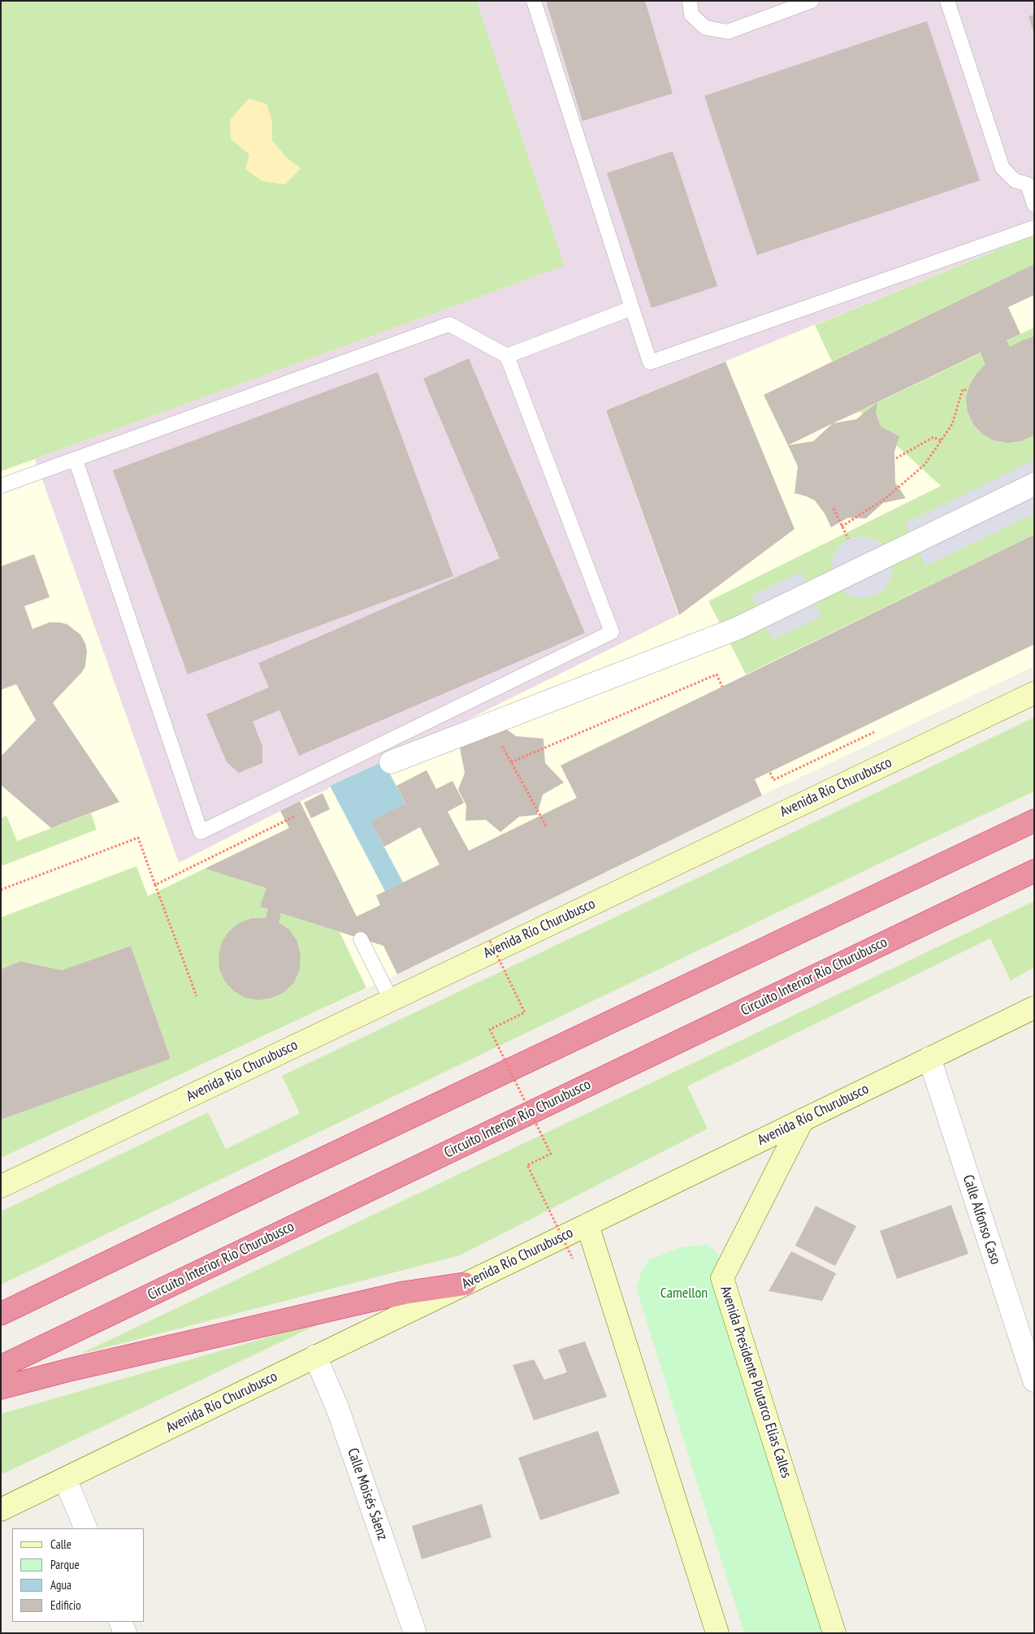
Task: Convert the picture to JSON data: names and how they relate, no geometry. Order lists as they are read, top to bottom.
{
  "streets": {
    "highway": ["Circuito Interior Río Churubusco"],
    "main road": ["Avenida Río Churubusco", "Avenida Presidente Plutarco Elías Calles"],
    "street": ["Calle Alfonso Caso", "Calle Moisés Sáenz"]
  },
  "crossings": [
    ["Avenida Río Churubusco", "Calle Alfonso Caso"],
    ["Avenida Río Churubusco", "Avenida Presidente Plutarco Elías Calles"],
    ["Avenida Río Churubusco", "Calle Moisés Sáenz"]
  ],
  "parks": ["Camellon"],
  "legend": [
    "Calle",
    "Parque",
    "Agua",
    "Edificio"
  ]
}
